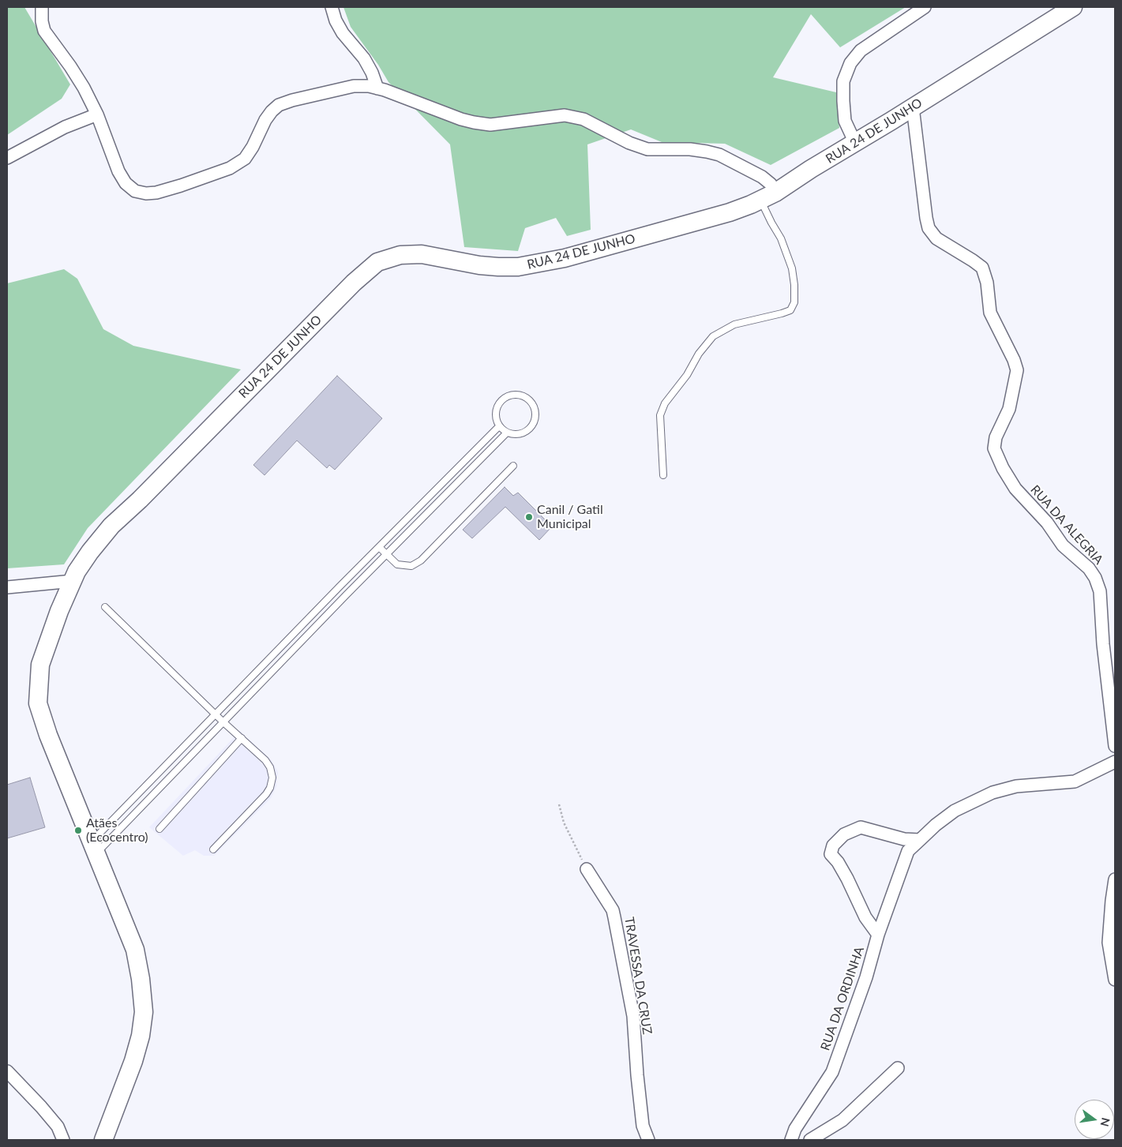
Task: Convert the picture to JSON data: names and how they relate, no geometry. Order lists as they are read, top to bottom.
{
  "streets": {
    "main road": ["RUA 24 DE JUNHO"],
    "street": ["RUA DA ALEGRIA", "TRAVESSA DA CRUZ", "RUA DA ORDINHA"]
  },
  "crossings": [
    ["RUA 24 DE JUNHO", "RUA DA ALEGRIA"]
  ],
  "places": ["Canil / Gatil Municipal", "Atães (Ecocentro)"],
  "north": "right"
}
